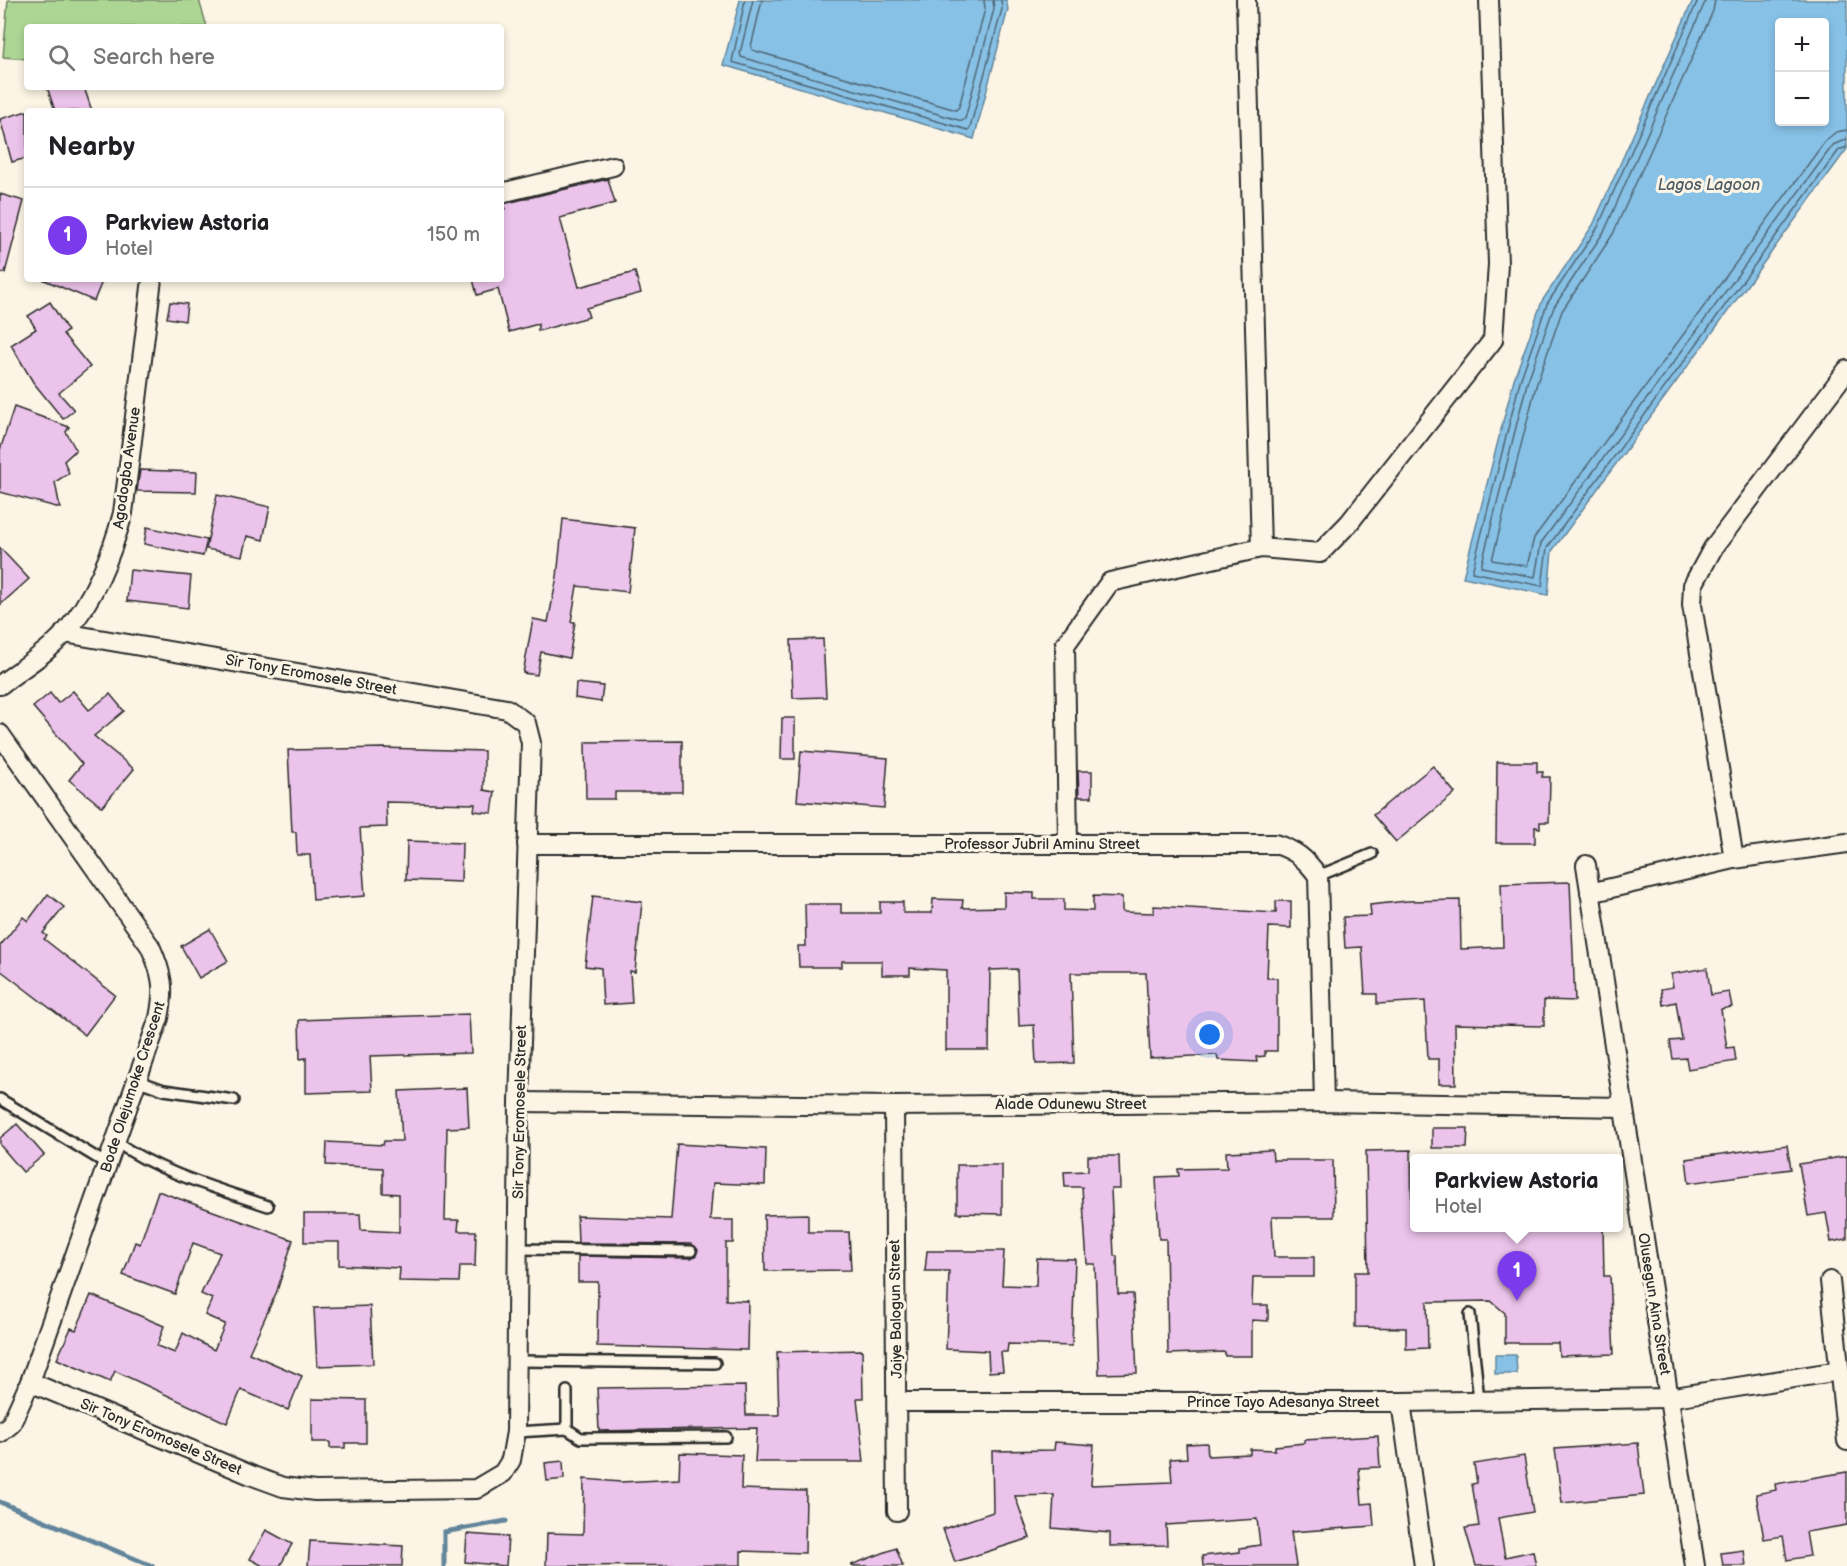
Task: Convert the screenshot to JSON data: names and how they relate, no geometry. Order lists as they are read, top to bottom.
{
  "streets": {
    "street": [
      "Agodogba Avenue",
      "Sir Tony Eromosele Street",
      "Professor Jubril Aminu Street",
      "Bode Olejumoke Crescent",
      "Alade Odunewu Street",
      "Olusegun Aina Street",
      "Jaiye Balogun Street",
      "Prince Tayo Adesanya Street"
    ]
  },
  "crossings": [
    ["Agodogba Avenue", "Sir Tony Eromosele Street"],
    ["Sir Tony Eromosele Street", "Professor Jubril Aminu Street"],
    ["Sir Tony Eromosele Street", "Bode Olejumoke Crescent"],
    ["Sir Tony Eromosele Street", "Alade Odunewu Street"],
    ["Alade Odunewu Street", "Olusegun Aina Street"],
    ["Alade Odunewu Street", "Jaiye Balogun Street"],
    ["Olusegun Aina Street", "Prince Tayo Adesanya Street"],
    ["Jaiye Balogun Street", "Prince Tayo Adesanya Street"]
  ],
  "water": ["Lagos Lagoon"],
  "page": {
    "map_buttons": ["+", "−"],
    "search": "Search here",
    "heading": "Nearby",
    "list": [
      {
        "mark": "1",
        "name": "Parkview Astoria",
        "note": "Hotel",
        "value": "150 m"
      }
    ],
    "popup": ["Parkview Astoria", "Hotel"],
    "pins": "1"
  }
}
